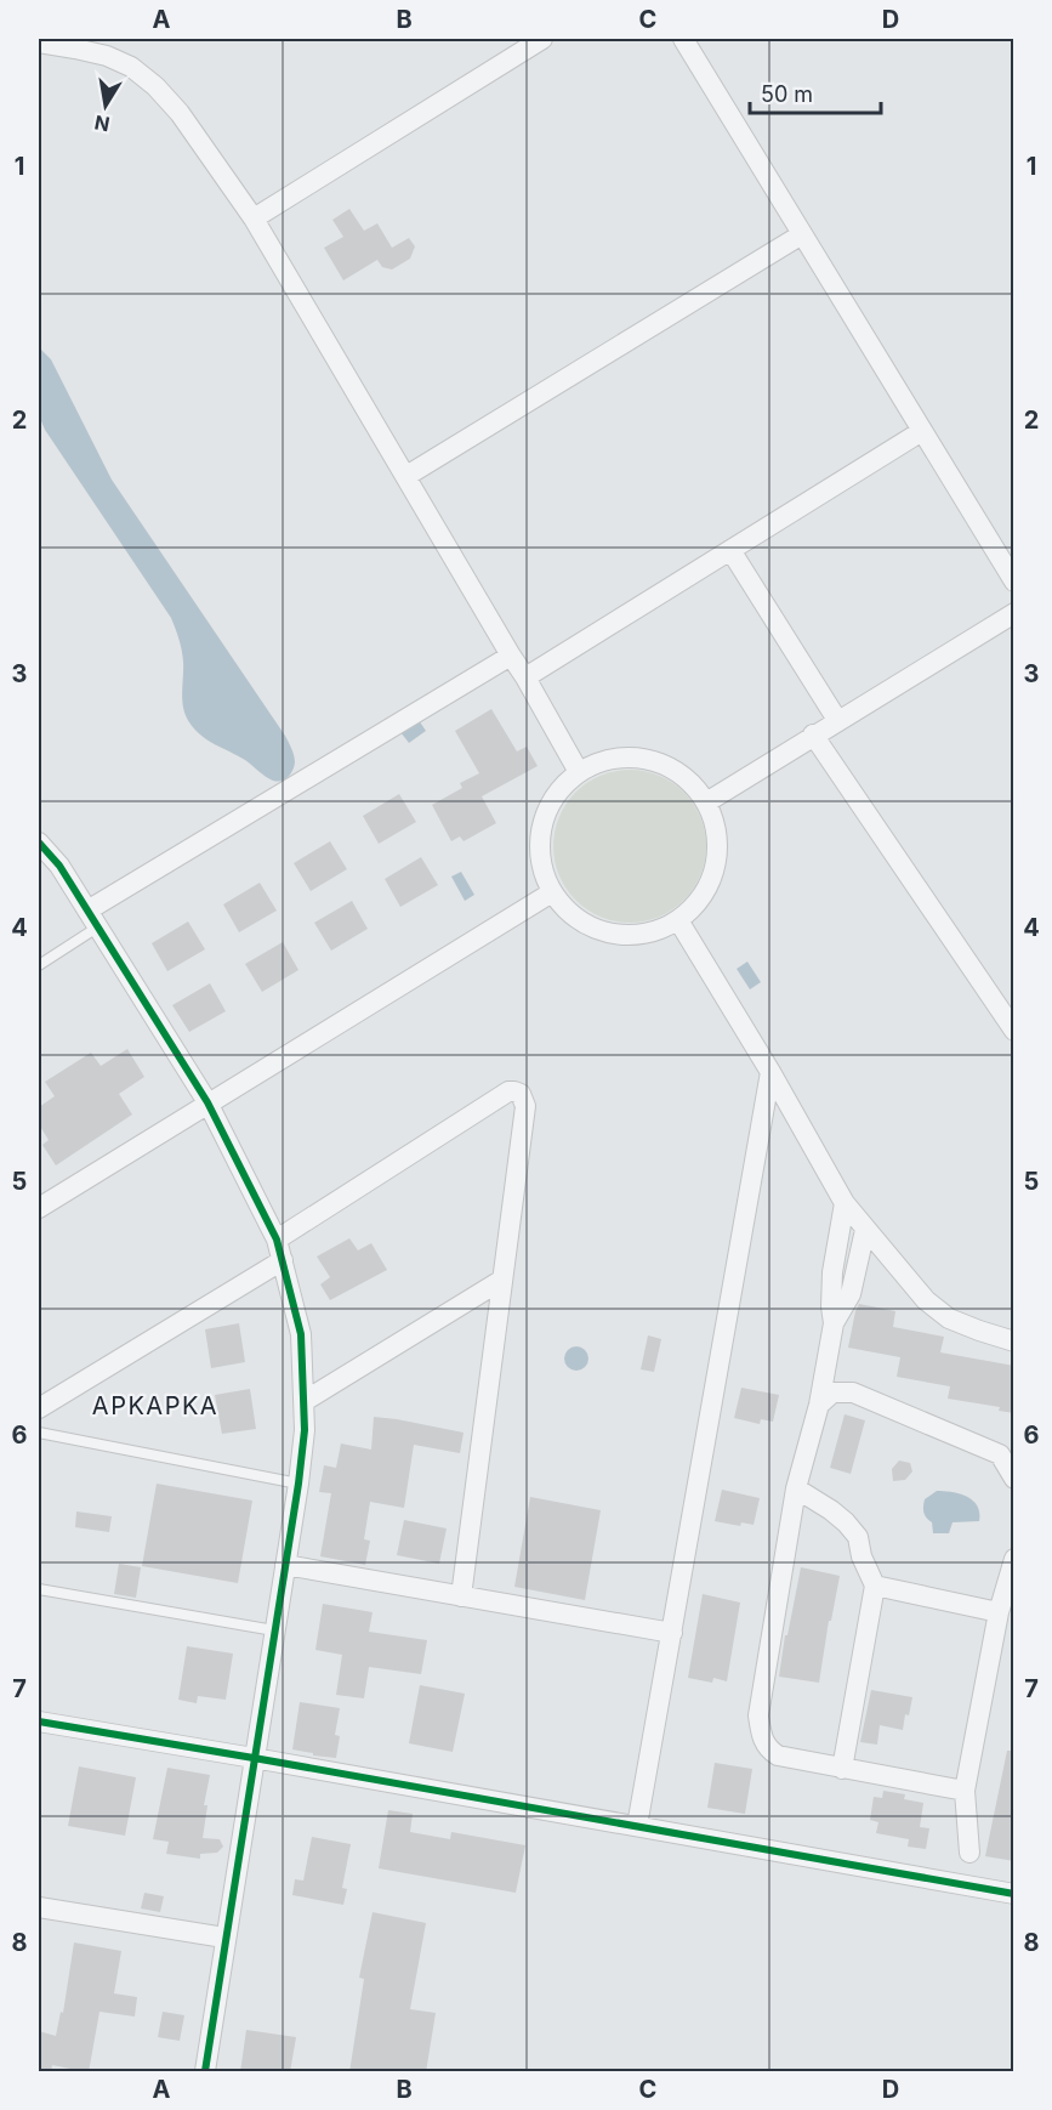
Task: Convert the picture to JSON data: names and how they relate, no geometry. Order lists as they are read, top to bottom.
{
  "districts": ["APKAPKA"],
  "scale_bar": "50 m",
  "north": "bottom",
  "grid": {
    "columns": [
      "A",
      "B",
      "C",
      "D"
    ],
    "rows": [
      "1",
      "2",
      "3",
      "4",
      "5",
      "6",
      "7",
      "8"
    ]
  }
}
